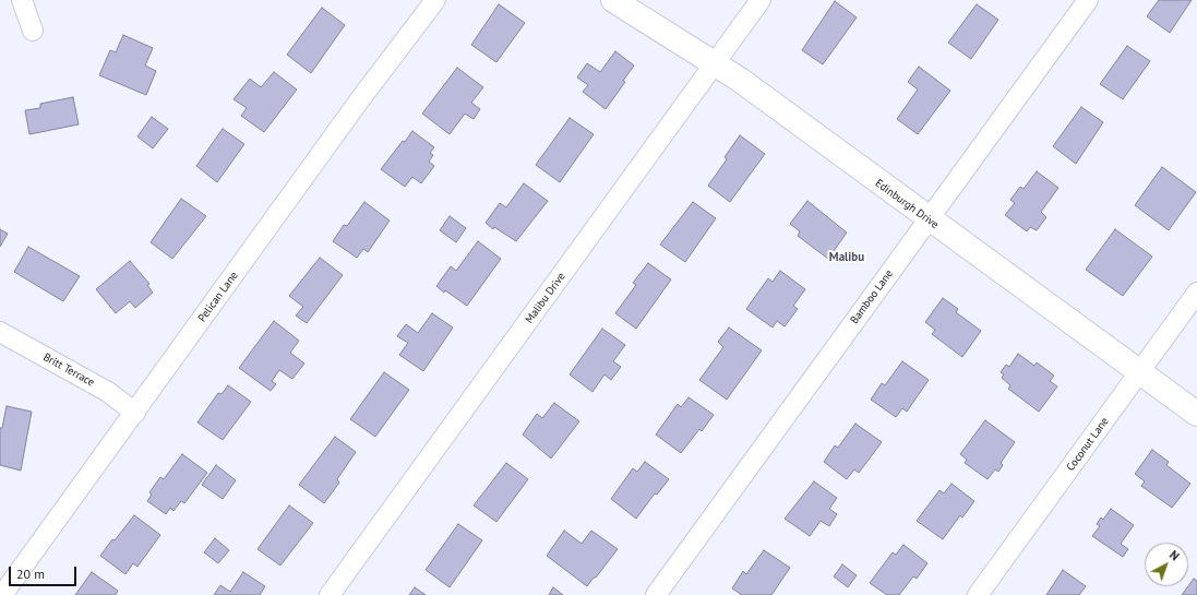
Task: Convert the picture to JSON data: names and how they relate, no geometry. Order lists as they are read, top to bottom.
{
  "streets": {
    "street": [
      "Edinburgh Drive",
      "Pelican Lane",
      "Bamboo Lane",
      "Malibu Drive",
      "Britt Terrace",
      "Coconut Lane"
    ]
  },
  "crossings": [
    ["Edinburgh Drive", "Bamboo Lane"],
    ["Edinburgh Drive", "Malibu Drive"],
    ["Edinburgh Drive", "Coconut Lane"],
    ["Pelican Lane", "Britt Terrace"]
  ],
  "districts": ["Malibu"],
  "scale_bar": "20 m",
  "north": "top right"
}
